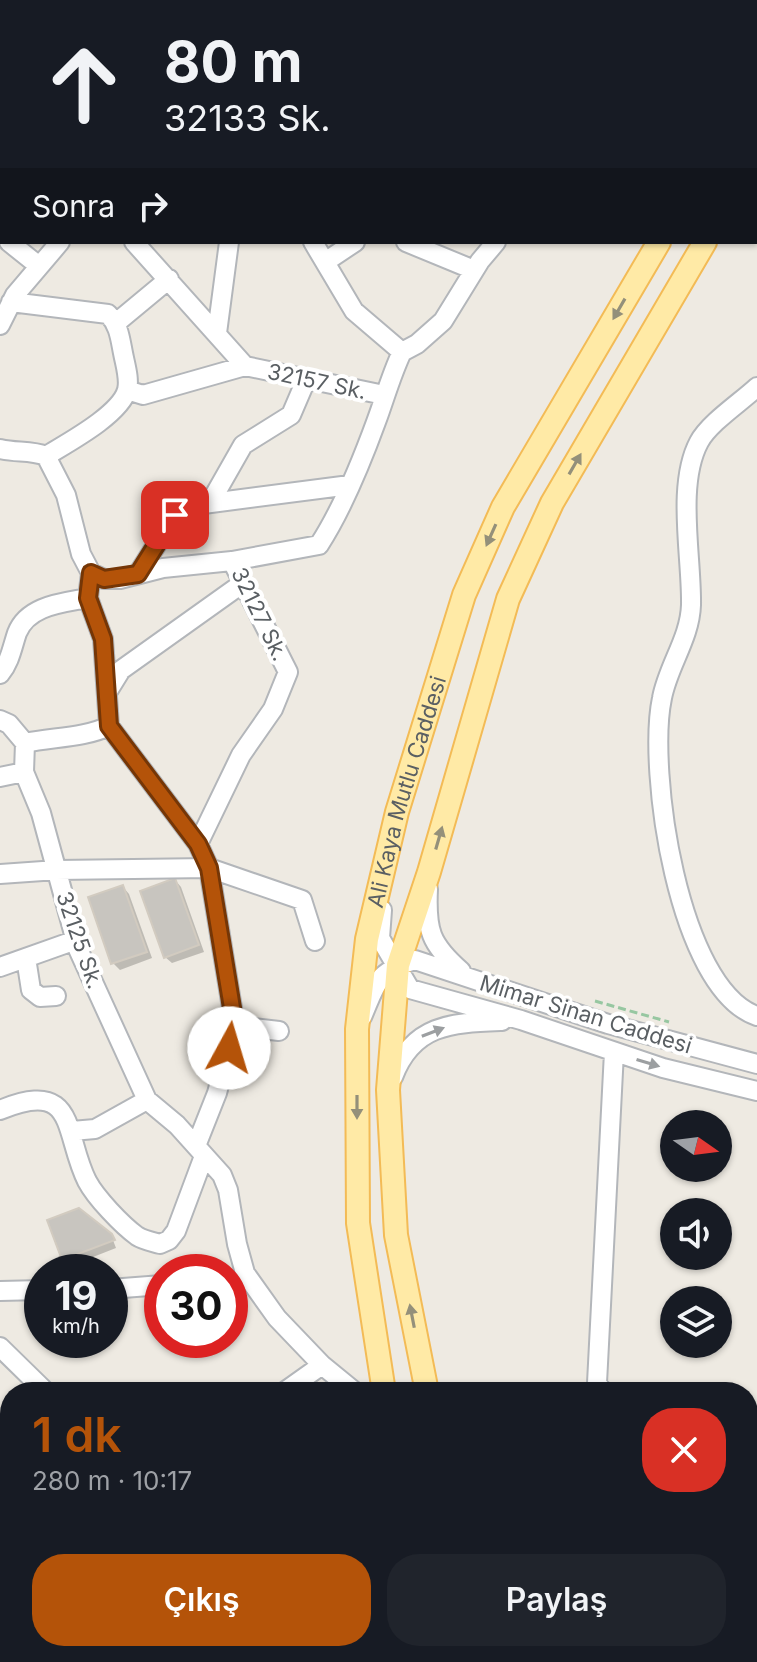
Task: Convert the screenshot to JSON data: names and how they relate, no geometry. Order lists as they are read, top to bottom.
{
  "streets": {
    "main road": ["Ali Kaya Mutlu Caddesi"],
    "street": [
      "32157 Sk.",
      "32127 Sk.",
      "32125 Sk.",
      "Mimar Sinan Caddesi"
    ]
  },
  "crossings": [
    ["32157 Sk.", "32127 Sk."],
    ["Ali Kaya Mutlu Caddesi", "Mimar Sinan Caddesi"]
  ],
  "north": "right",
  "page": {
    "turn": ["80 m", "32133 Sk."],
    "then": "Sonra",
    "speed": "19 km/h",
    "limit": "30",
    "heading": ["1 dk", "280 m · 10:17"],
    "buttons": ["Çıkış", "Paylaş"]
  }
}
